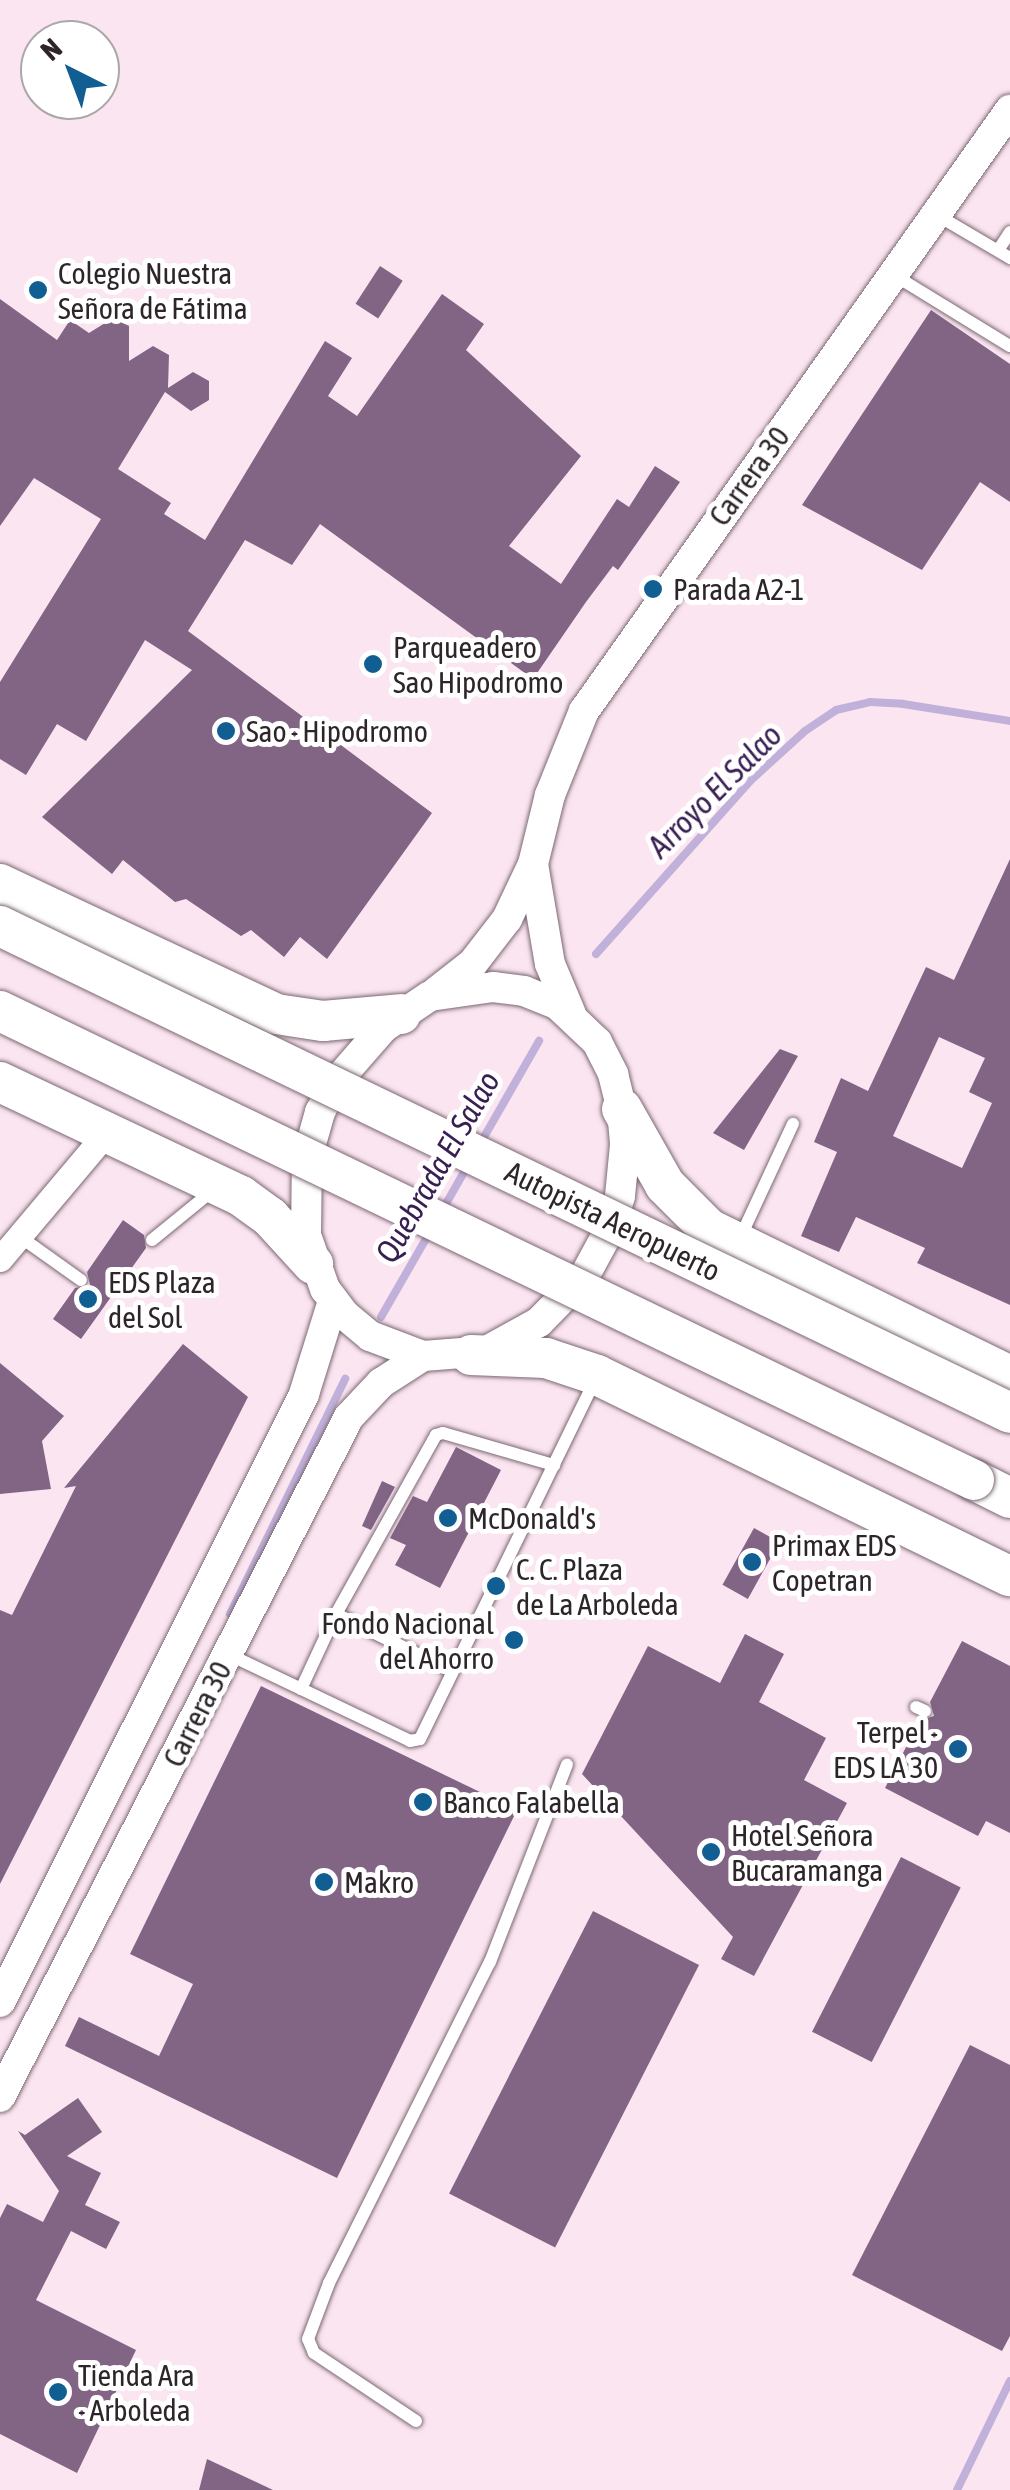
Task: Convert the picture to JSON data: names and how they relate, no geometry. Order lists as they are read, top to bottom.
{
  "streets": {
    "highway": ["Autopista Aeropuerto"],
    "street": ["Carrera 30"]
  },
  "water": ["Arroyo El Salao", "Quebrada El Salao"],
  "places": [
    "Colegio Nuestra Señora de Fátima",
    "Parada A2-1",
    "Parqueadero Sao Hipodromo",
    "Sao - Hipodromo",
    "EDS Plaza del Sol",
    "McDonald's",
    "Primax EDS Copetran",
    "C. C. Plaza de La Arboleda",
    "Fondo Nacional del Ahorro",
    "Terpel - EDS LA 30",
    "Banco Falabella",
    "Hotel Señora Bucaramanga",
    "Makro",
    "Tienda Ara - Arboleda"
  ],
  "north": "top left"
}
